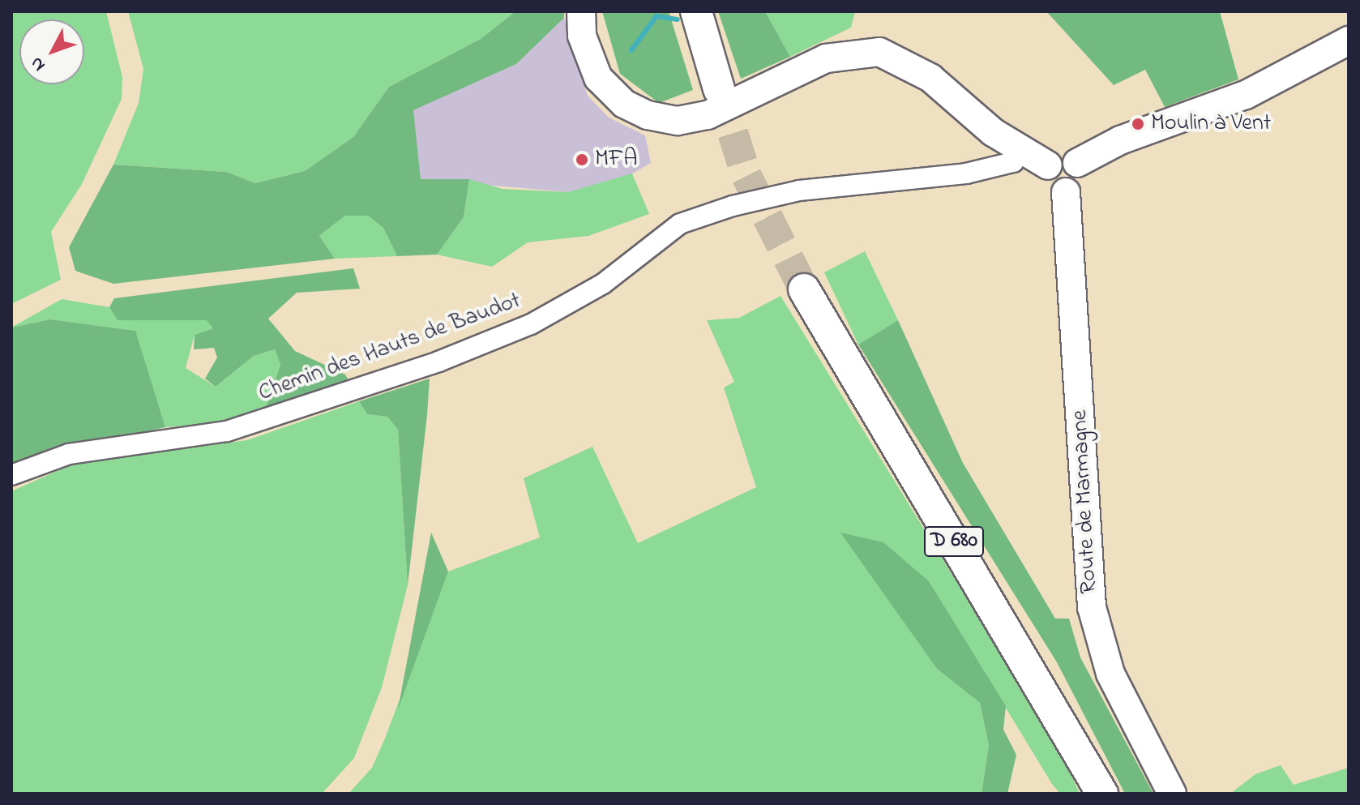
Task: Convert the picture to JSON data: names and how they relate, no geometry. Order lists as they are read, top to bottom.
{
  "streets": {
    "main road": ["Route de Marmagne", "D 680"],
    "street": ["Chemin des Hauts de Baudot"]
  },
  "places": ["Moulin à Vent", "MFA"],
  "north": "bottom left"
}
